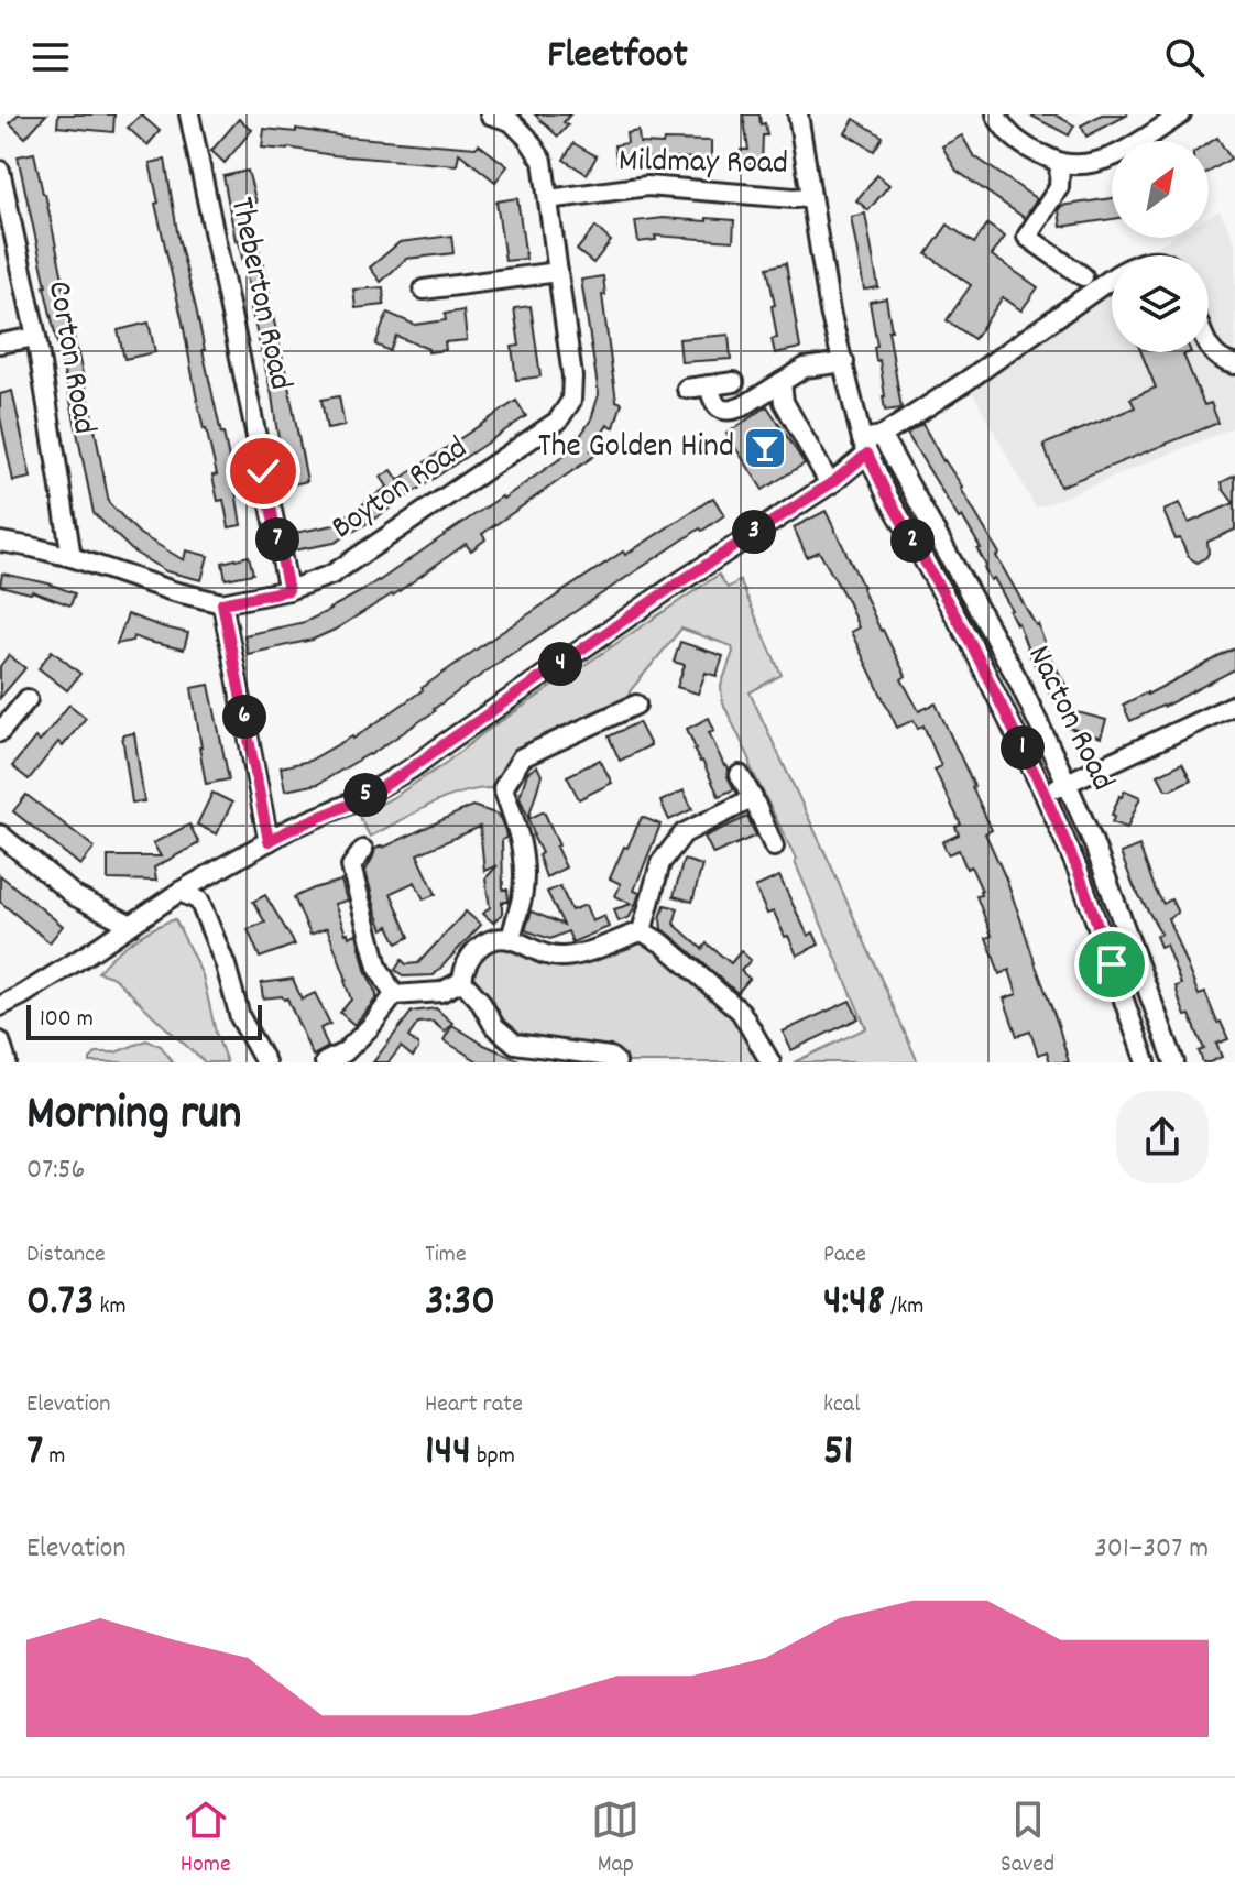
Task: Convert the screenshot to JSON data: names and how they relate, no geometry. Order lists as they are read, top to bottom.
{
  "streets": {
    "street": [
      "Mildmay Road",
      "Theberton Road",
      "Corton Road",
      "Boyton Road",
      "Nacton Road"
    ]
  },
  "crossings": [
    ["Mildmay Road", "Boyton Road"],
    ["Mildmay Road", "Nacton Road"],
    ["Theberton Road", "Boyton Road"],
    ["Corton Road", "Boyton Road"]
  ],
  "places": {
    "bar": ["The Golden Hind"]
  },
  "scale_bar": "100 m",
  "north": "top right",
  "page": {
    "header": "Fleetfoot",
    "pins": [
      "3",
      "7",
      "2",
      "4",
      "6",
      "1",
      "5"
    ],
    "scale": "100 m",
    "heading": ["Morning run", "07:56"],
    "stats": [
      ["Distance", "0.73 km"],
      ["Time", "3:30"],
      ["Pace", "4:48 /km"],
      ["Elevation", "7 m"],
      ["Heart rate", "144 bpm"],
      ["kcal", "51"]
    ],
    "chart": ["Elevation", "301–307 m"],
    "tabs": ["Home", "Map", "Saved"]
  }
}
